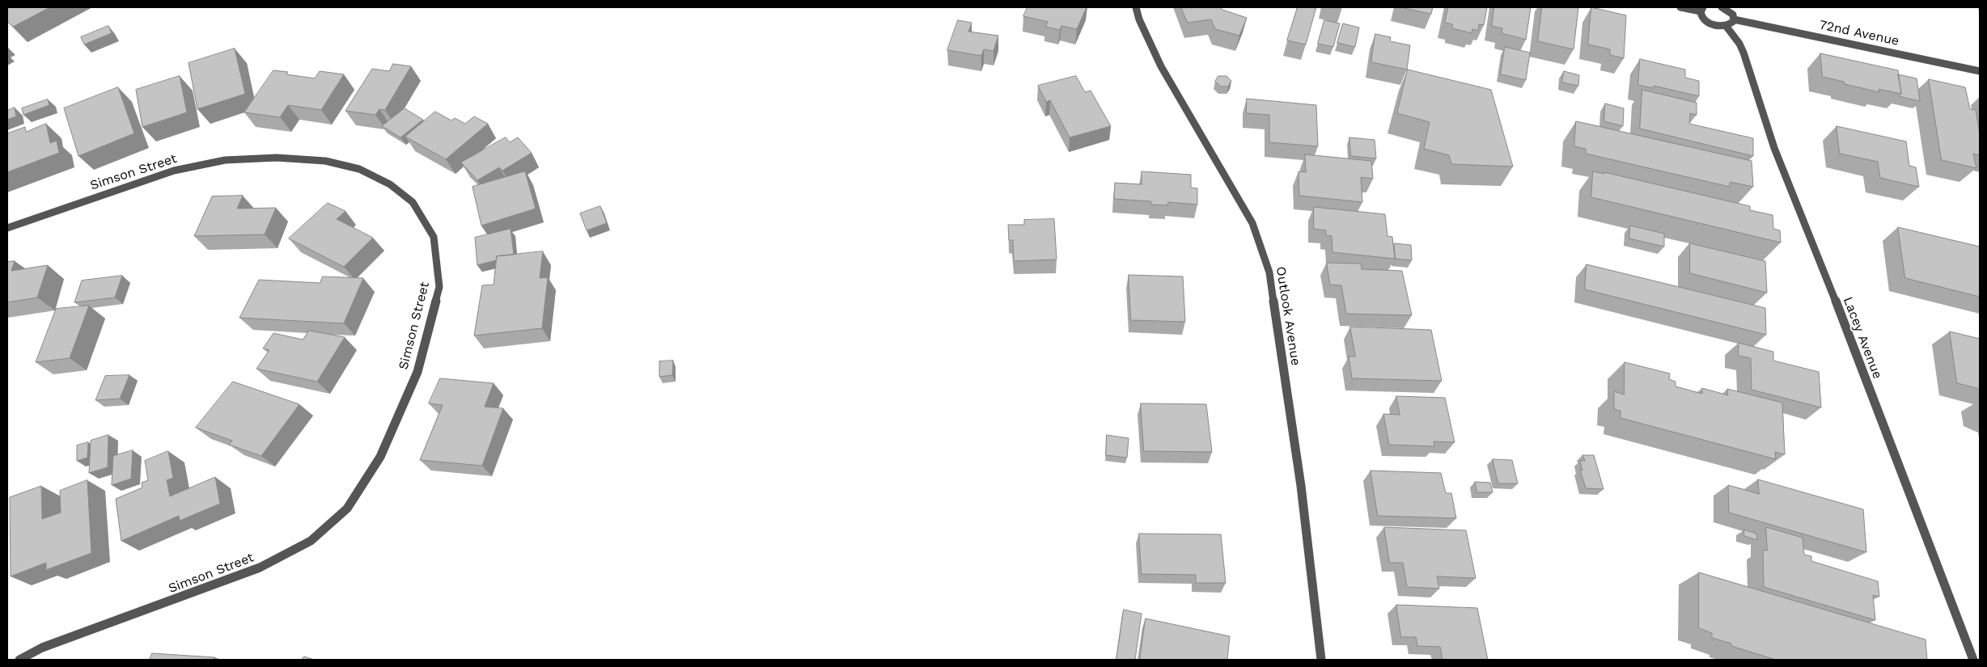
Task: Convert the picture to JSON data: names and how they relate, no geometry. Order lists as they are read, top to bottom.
{
  "streets": {
    "street": [
      "72nd Avenue",
      "Simson Street",
      "Outlook Avenue",
      "Lacey Avenue"
    ]
  }
}
